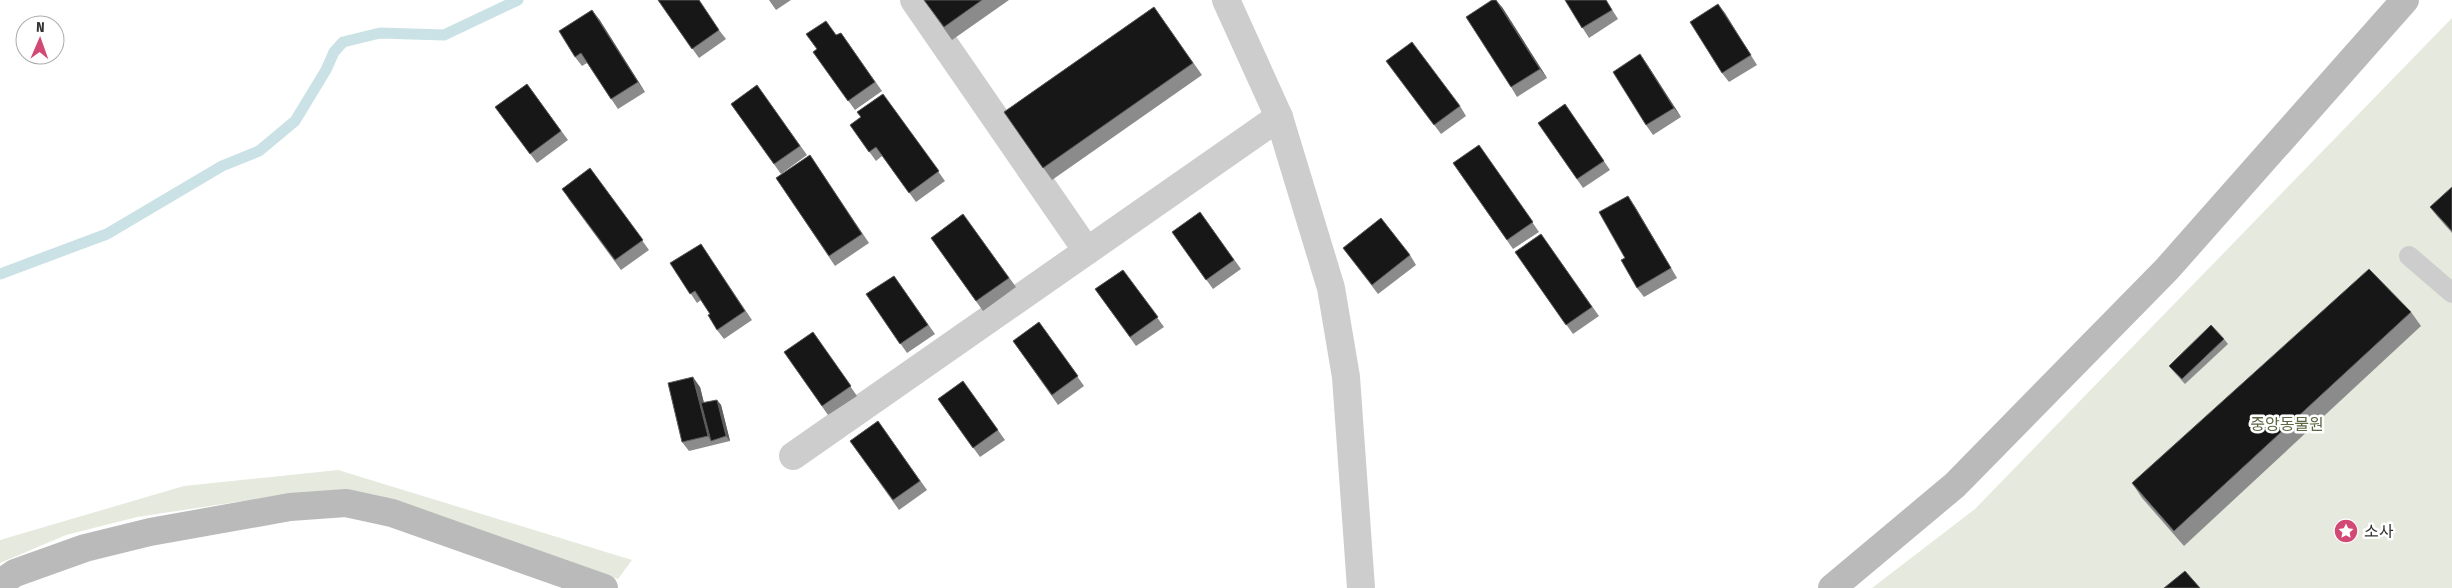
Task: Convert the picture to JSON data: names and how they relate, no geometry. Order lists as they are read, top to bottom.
{
  "parks": ["중앙동물원"],
  "places": {
    "place": ["소사"]
  },
  "north": "top"
}
